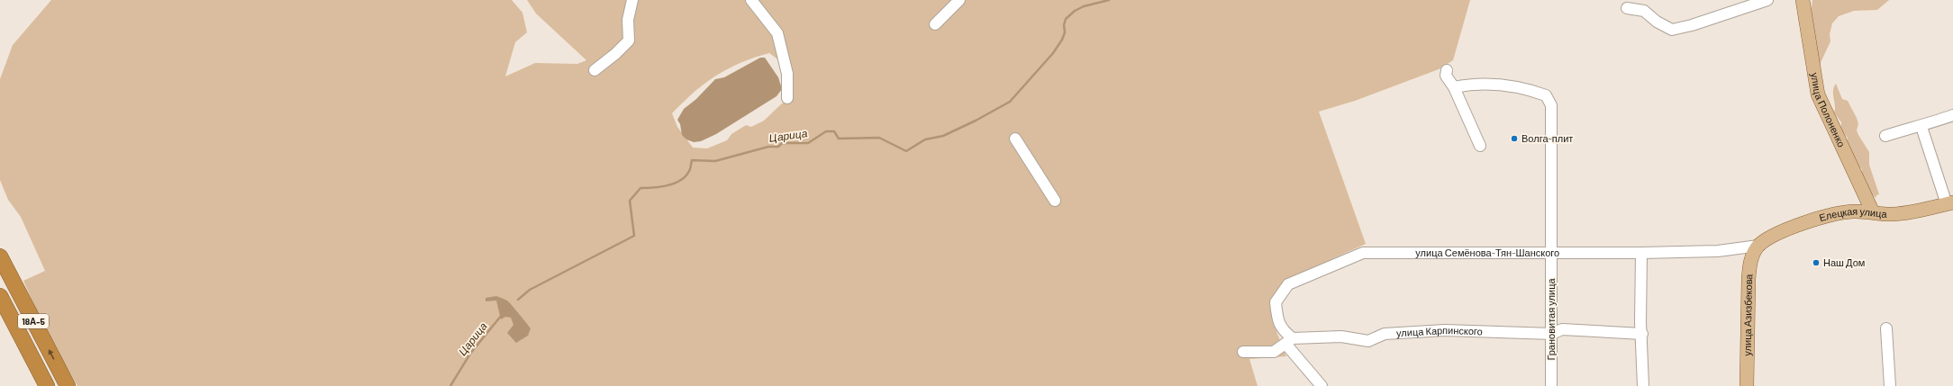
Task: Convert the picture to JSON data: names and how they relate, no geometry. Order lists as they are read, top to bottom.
{
  "streets": {
    "highway": ["18А-5"],
    "main road": ["улица Полоненко", "Елецкая улица", "улица Азизбекова"],
    "street": ["улица Семёнова-Тян-Шанского", "Грановитая улица", "улица Карпинского"]
  },
  "crossings": [
    ["улица Полоненко", "Елецкая улица"],
    ["Елецкая улица", "улица Семёнова-Тян-Шанского"],
    ["Елецкая улица", "улица Азизбекова"],
    ["улица Семёнова-Тян-Шанского", "улица Азизбекова"],
    ["улица Семёнова-Тян-Шанского", "Грановитая улица"],
    ["улица Семёнова-Тян-Шанского", "улица Карпинского"],
    ["Грановитая улица", "улица Карпинского"]
  ],
  "water": ["Царица"],
  "places": ["Волга-плит", "Наш Дом"]
}
